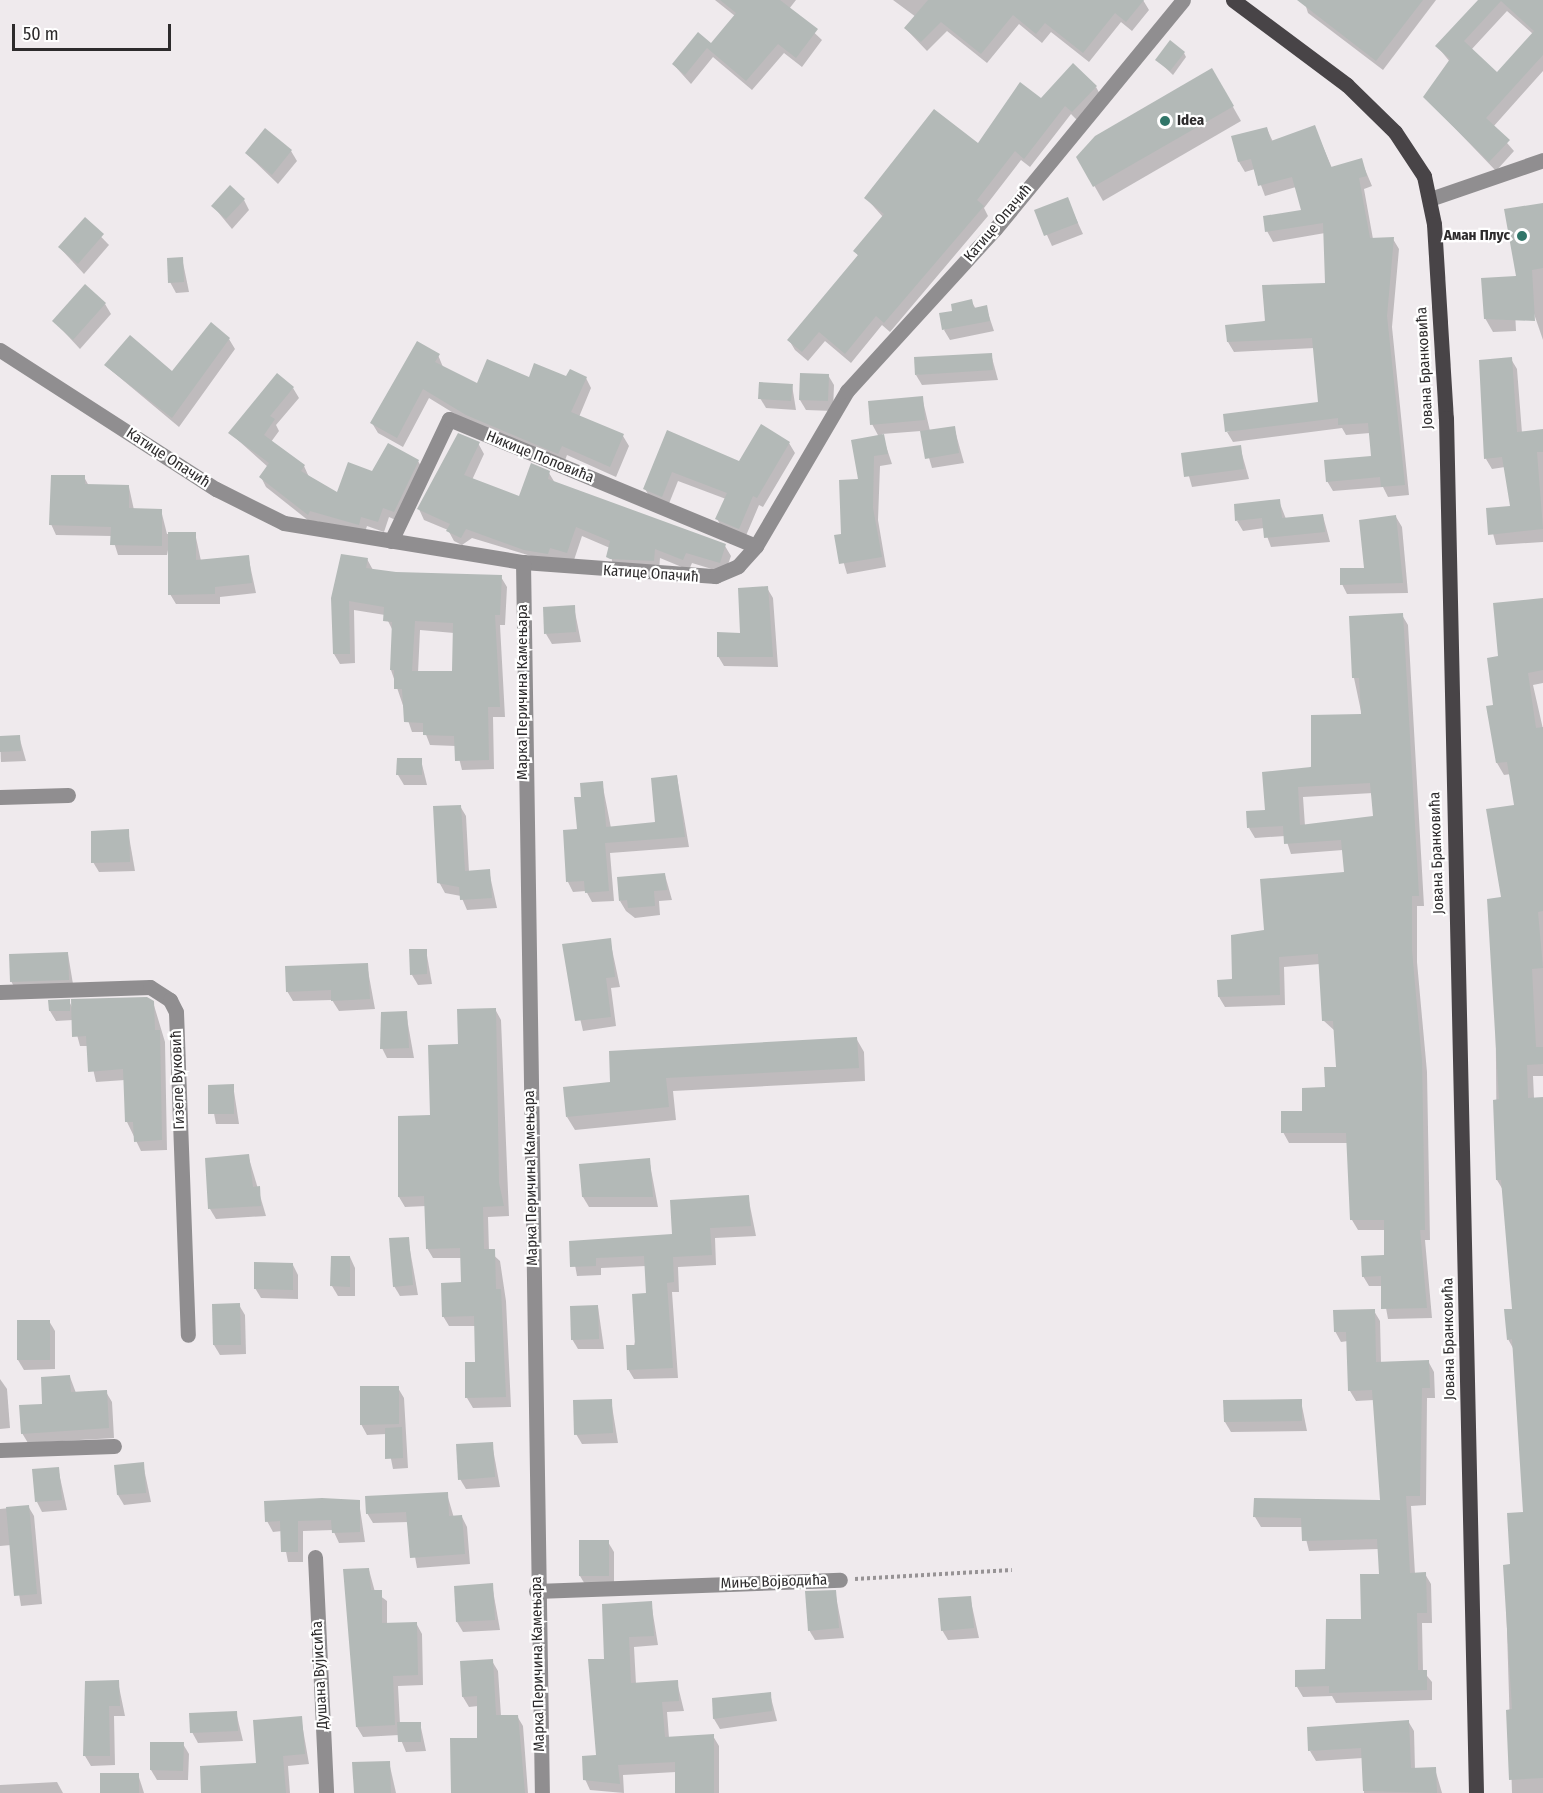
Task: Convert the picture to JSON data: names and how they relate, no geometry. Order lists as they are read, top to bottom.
{
  "streets": {
    "main road": ["Јована Бранковића"],
    "street": [
      "Катице Опачић",
      "Никице Поповића",
      "Марка Перичина Камењара",
      "Гизеле Вуковић",
      "Миње Војводића",
      "Душана Вујисића"
    ]
  },
  "crossings": [
    ["Катице Опачић", "Никице Поповића"],
    ["Катице Опачић", "Марка Перичина Камењара"],
    ["Марка Перичина Камењара", "Миње Војводића"]
  ],
  "places": ["Idea", "Аман Плус"],
  "scale_bar": "50 m"
}
